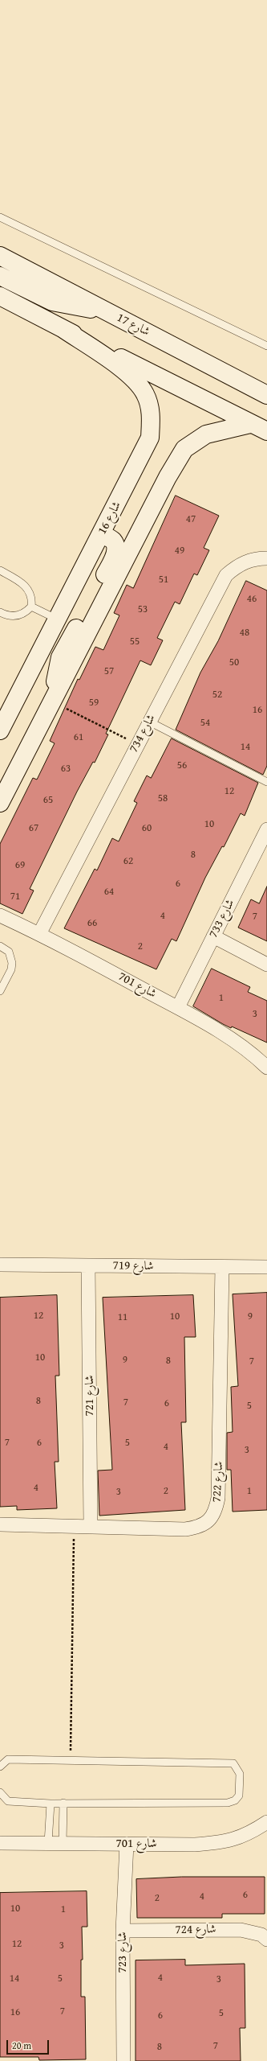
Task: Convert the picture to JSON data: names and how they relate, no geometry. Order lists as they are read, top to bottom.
{
  "streets": {
    "street": [
      "شارع 17",
      "شارع 16",
      "شارع 734",
      "شارع 733",
      "شارع 701",
      "شارع 719",
      "شارع 721",
      "شارع 722",
      "شارع 724",
      "شارع 723"
    ]
  },
  "crossings": [
    ["شارع 734", "شارع 701"],
    ["شارع 733", "شارع 701"],
    ["شارع 701", "شارع 723"],
    ["شارع 719", "شارع 721"],
    ["شارع 719", "شارع 722"],
    ["شارع 721", "شارع 722"],
    ["شارع 724", "شارع 723"]
  ],
  "house_numbers": [
    "47",
    "49",
    "51",
    "46",
    "53",
    "48",
    "55",
    "50",
    "57",
    "52",
    "59",
    "16",
    "54",
    "61",
    "14",
    "56",
    "63",
    "12",
    "58",
    "65",
    "10",
    "67",
    "60",
    "8",
    "62",
    "69",
    "6",
    "64",
    "71",
    "4",
    "7",
    "66",
    "2",
    "1",
    "3",
    "12",
    "10",
    "9",
    "11",
    "10",
    "9",
    "8",
    "7",
    "8",
    "7",
    "6",
    "5",
    "7",
    "6",
    "5",
    "4",
    "3",
    "4",
    "2",
    "1",
    "3",
    "6",
    "4",
    "2",
    "10",
    "1",
    "12",
    "3",
    "4",
    "14",
    "5",
    "3",
    "7",
    "16",
    "5",
    "6",
    "7",
    "8"
  ],
  "scale_bar": "20 m"
}
